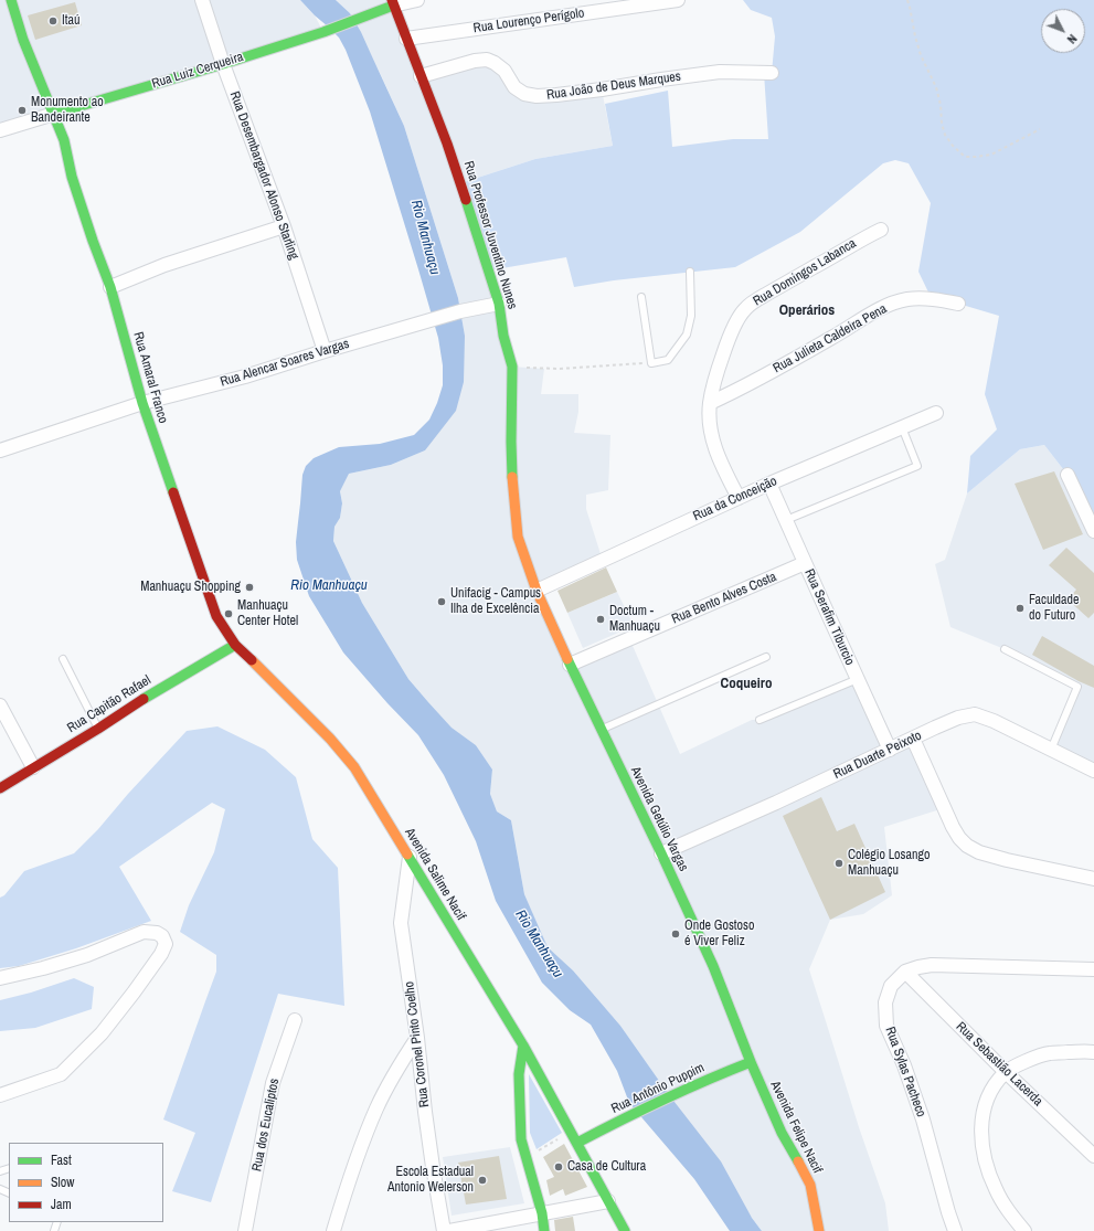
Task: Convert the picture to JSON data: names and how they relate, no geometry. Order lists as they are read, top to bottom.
{
  "streets": {
    "street": [
      "Rua Lourenço Perígolo",
      "Rua Luiz Cerqueira",
      "Rua João de Deus Marques",
      "Rua Desembargador Alonso Starling",
      "Rua Professor Juventino Nunes",
      "Rua Domingos Labanca",
      "Rua Julieta Caldeira Pena",
      "Rua Alencar Soares Vargas",
      "Rua Amaral Franco",
      "Rua da Conceição",
      "Rua Bento Alves Costa",
      "Rua Serafim Tiburcio",
      "Rua Capitão Rafael",
      "Rua Duarte Peixoto",
      "Avenida Getúlio Vargas",
      "Avenida Salime Nacif",
      "Rua Coronel Pinto Coelho",
      "Rua Sebastião Lacerda",
      "Rua Sylas Pacheco",
      "Rua Antônio Puppim",
      "Rua dos Eucaliptos",
      "Avenida Felipe Nacif"
    ]
  },
  "crossings": [
    ["Rua Lourenço Perígolo", "Rua Professor Juventino Nunes"],
    ["Rua Luiz Cerqueira", "Rua Desembargador Alonso Starling"],
    ["Rua Luiz Cerqueira", "Rua Professor Juventino Nunes"],
    ["Rua Luiz Cerqueira", "Rua Amaral Franco"],
    ["Rua João de Deus Marques", "Rua Professor Juventino Nunes"],
    ["Rua Desembargador Alonso Starling", "Rua Alencar Soares Vargas"],
    ["Rua Professor Juventino Nunes", "Rua Alencar Soares Vargas"],
    ["Rua Professor Juventino Nunes", "Rua da Conceição"],
    ["Rua Professor Juventino Nunes", "Avenida Getúlio Vargas"],
    ["Rua Domingos Labanca", "Rua Julieta Caldeira Pena"],
    ["Rua Domingos Labanca", "Rua da Conceição"],
    ["Rua Alencar Soares Vargas", "Rua Amaral Franco"],
    ["Rua Amaral Franco", "Rua Capitão Rafael"],
    ["Rua Amaral Franco", "Avenida Salime Nacif"],
    ["Rua da Conceição", "Rua Serafim Tiburcio"],
    ["Rua da Conceição", "Avenida Getúlio Vargas"],
    ["Rua Bento Alves Costa", "Rua Serafim Tiburcio"],
    ["Rua Bento Alves Costa", "Avenida Getúlio Vargas"],
    ["Rua Serafim Tiburcio", "Rua Duarte Peixoto"],
    ["Rua Capitão Rafael", "Avenida Salime Nacif"],
    ["Rua Duarte Peixoto", "Avenida Getúlio Vargas"],
    ["Avenida Getúlio Vargas", "Rua Antônio Puppim"],
    ["Avenida Getúlio Vargas", "Avenida Felipe Nacif"],
    ["Avenida Salime Nacif", "Rua Coronel Pinto Coelho"],
    ["Avenida Salime Nacif", "Rua Antônio Puppim"],
    ["Rua Sebastião Lacerda", "Rua Sylas Pacheco"],
    ["Rua Antônio Puppim", "Avenida Felipe Nacif"]
  ],
  "districts": ["Operários", "Coqueiro"],
  "water": ["Rio Manhuaçu"],
  "places": [
    "Itaú",
    "Monumento ao Bandeirante",
    "Manhuaçu Shopping",
    "Unifacig - Campus Ilha de Excelência",
    "Faculdade do Futuro",
    "Manhuaçu Center Hotel",
    "Doctum - Manhuaçu",
    "Colégio Losango Manhuaçu",
    "Onde Gostoso é Viver Feliz",
    "Casa de Cultura",
    "Escola Estadual Antonio Welerson"
  ],
  "legend": ["Fast", "Slow", "Jam"],
  "north": "bottom right"
}
